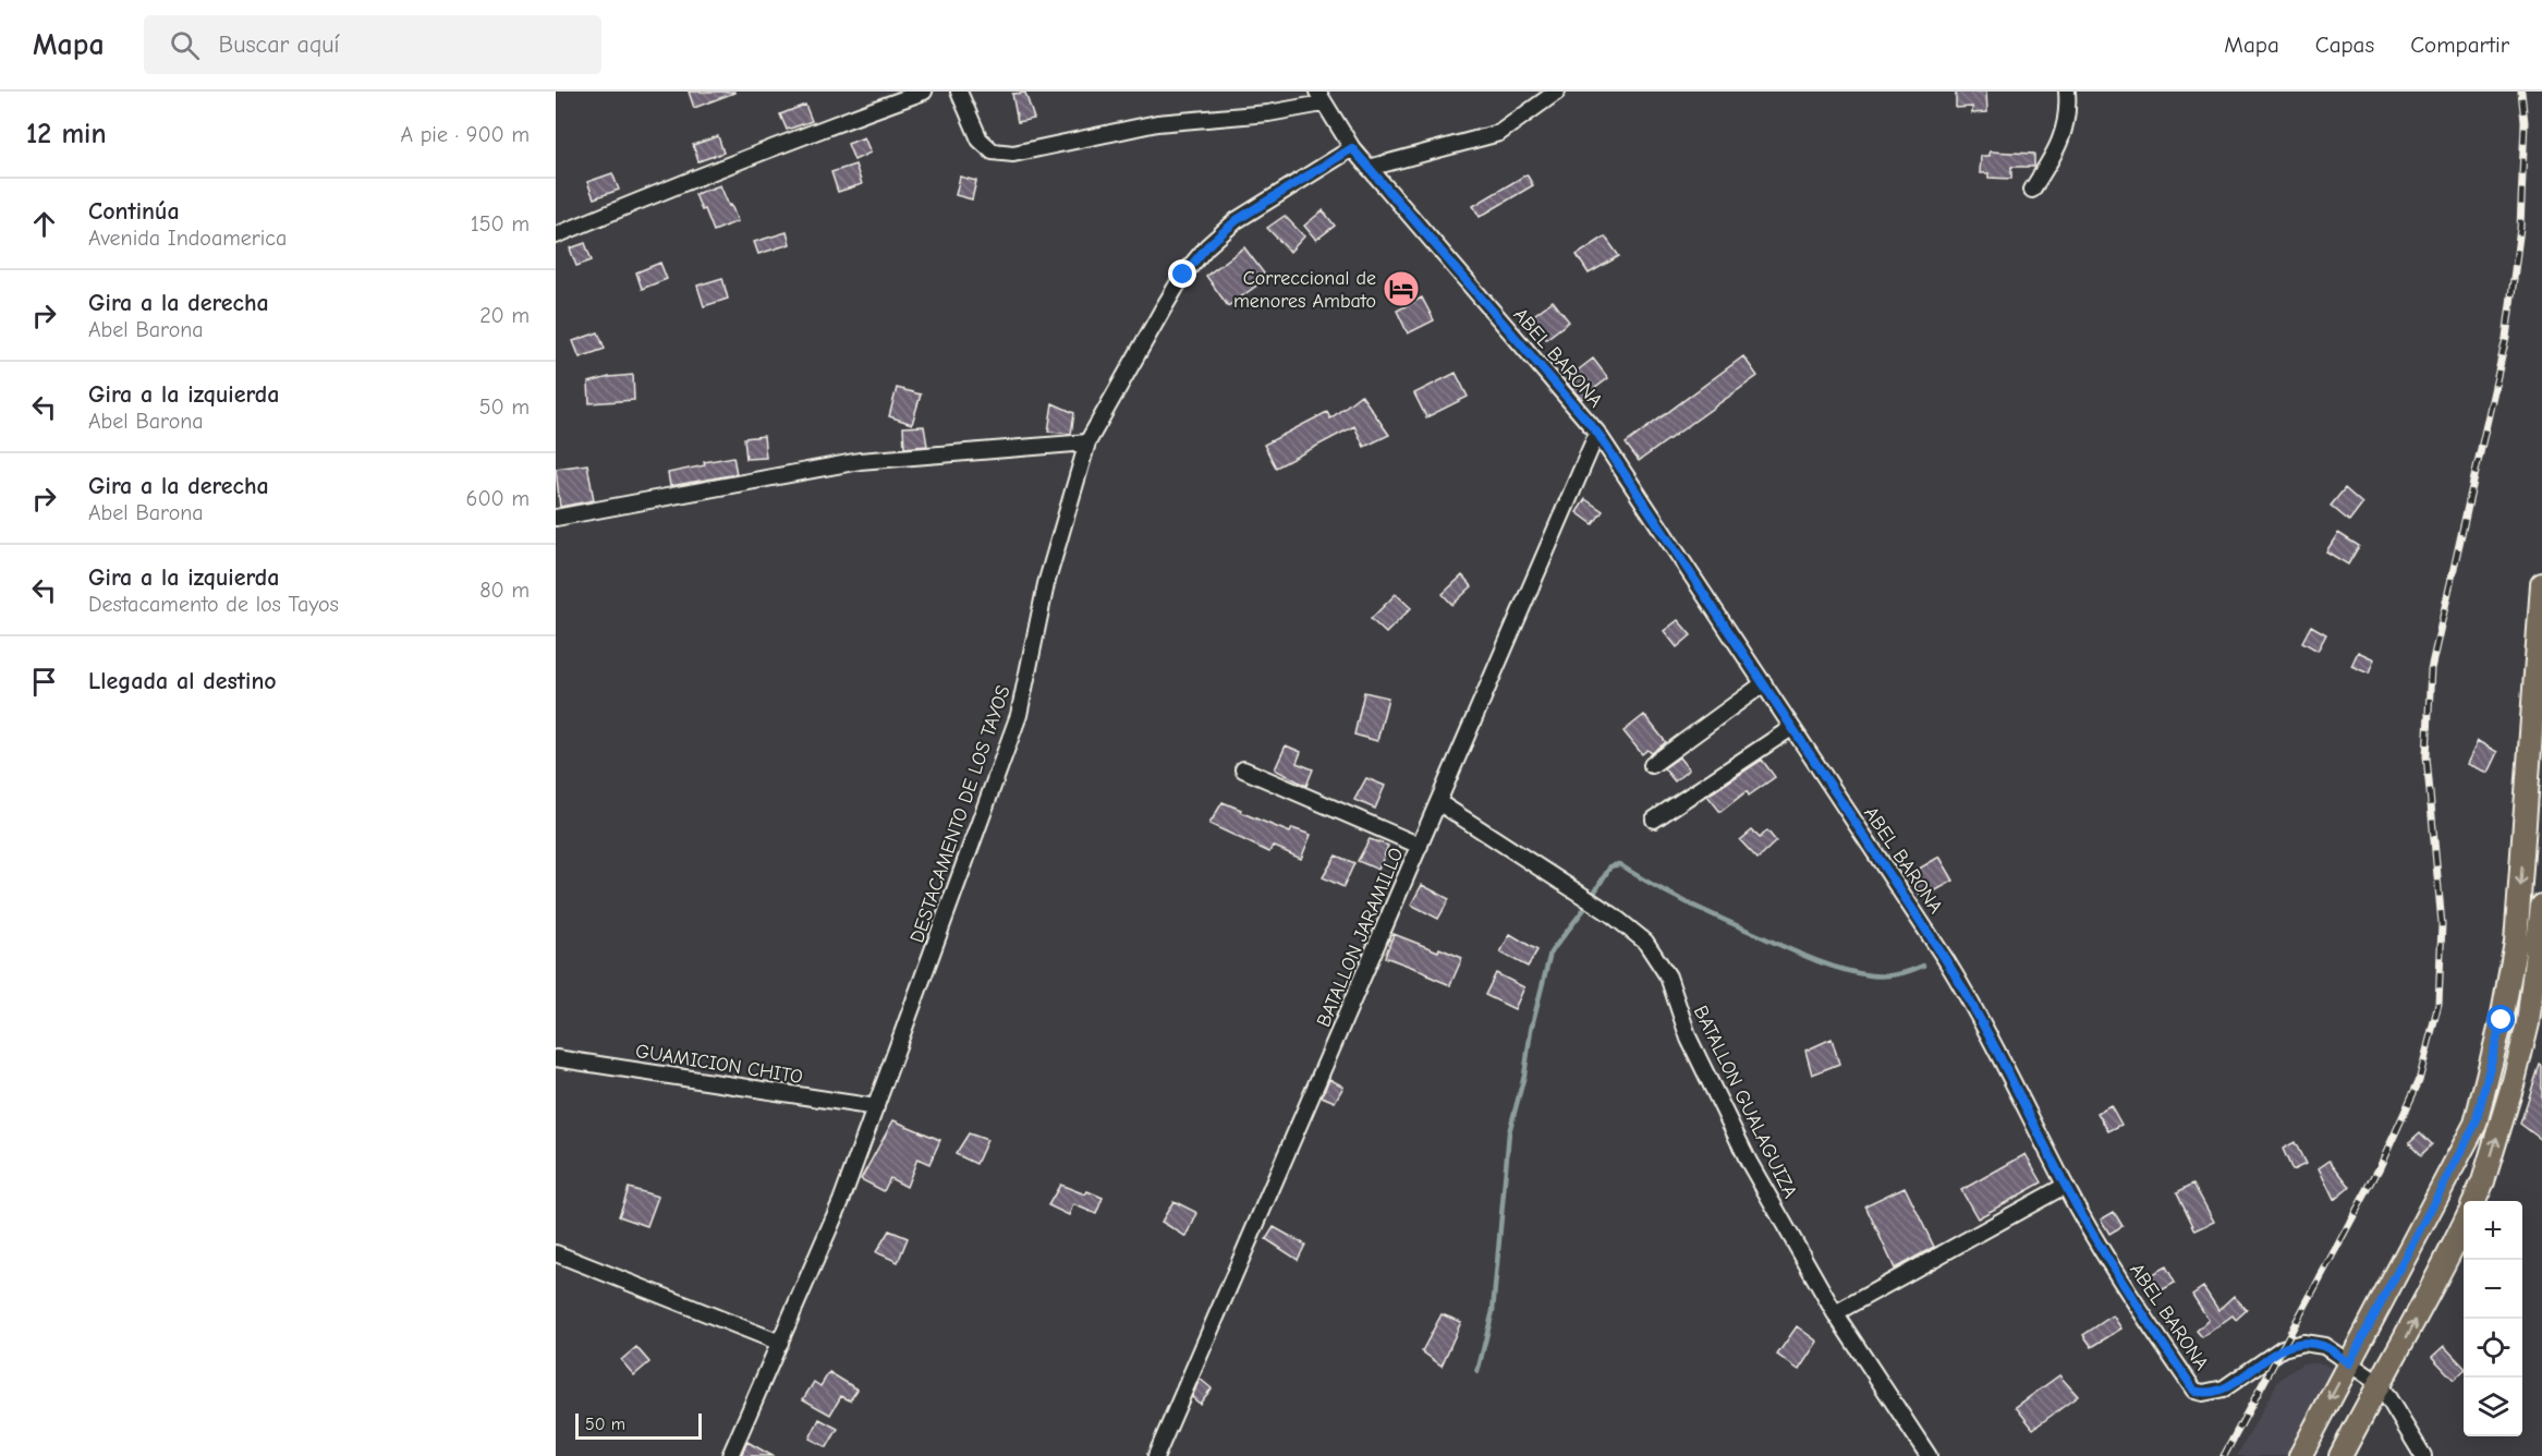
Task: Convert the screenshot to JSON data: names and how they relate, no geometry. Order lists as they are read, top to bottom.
{
  "streets": {
    "street": [
      "ABEL BARONA",
      "DESTACAMENTO DE LOS TAYOS",
      "BATALLON JARAMILLO",
      "GUAMICION CHITO",
      "BATALLON GUALAGUIZA"
    ]
  },
  "crossings": [
    ["ABEL BARONA", "DESTACAMENTO DE LOS TAYOS"],
    ["ABEL BARONA", "BATALLON JARAMILLO"],
    ["DESTACAMENTO DE LOS TAYOS", "GUAMICION CHITO"],
    ["BATALLON JARAMILLO", "BATALLON GUALAGUIZA"]
  ],
  "places": {
    "hotel": ["Correccional de menores Ambato"]
  },
  "scale_bar": "50 m",
  "page": {
    "header": "Mapa",
    "search": "Buscar aquí",
    "nav": ["Mapa", "Capas", "Compartir"],
    "heading": ["12 min", "A pie · 900 m"],
    "list": [
      ["Continúa", "Avenida Indoamerica", "150 m"],
      ["Gira a la derecha", "Abel Barona", "20 m"],
      ["Gira a la izquierda", "Abel Barona", "50 m"],
      ["Gira a la derecha", "Abel Barona", "600 m"],
      ["Gira a la izquierda", "Destacamento de los Tayos", "80 m"],
      "Llegada al destino"
    ],
    "map_buttons": ["+", "−"],
    "scale": "50 m"
  }
}
